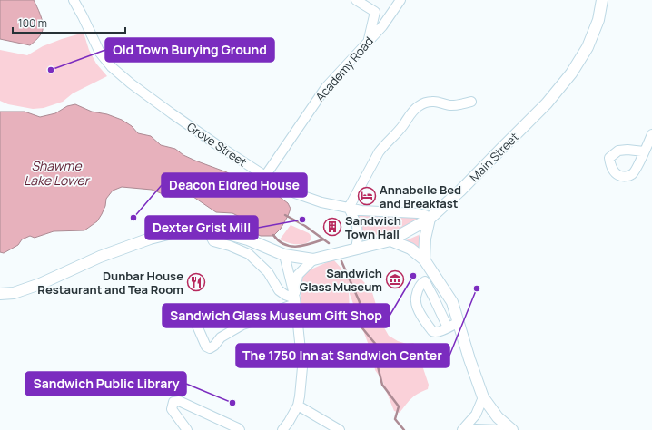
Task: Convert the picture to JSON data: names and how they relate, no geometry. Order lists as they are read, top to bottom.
{
  "streets": {
    "main road": ["Main Street"],
    "street": ["Academy Road", "Grove Street"]
  },
  "crossings": [
    ["Academy Road", "Grove Street"],
    ["Grove Street", "Main Street"]
  ],
  "water": ["Shawme Lake Lower"],
  "places": {
    "other": [
      "Old Town Burying Ground",
      "Deacon Eldred House",
      "Dexter Grist Mill",
      "Sandwich Glass Museum Gift Shop",
      "The 1750 Inn at Sandwich Center",
      "Sandwich Public Library"
    ],
    "hotel": ["Annabelle Bed and Breakfast"],
    "building": ["Sandwich Town Hall"],
    "museum": ["Sandwich Glass Museum"],
    "restaurant": ["Dunbar House Restaurant and Tea Room"]
  },
  "scale_bar": "100 m"
}
